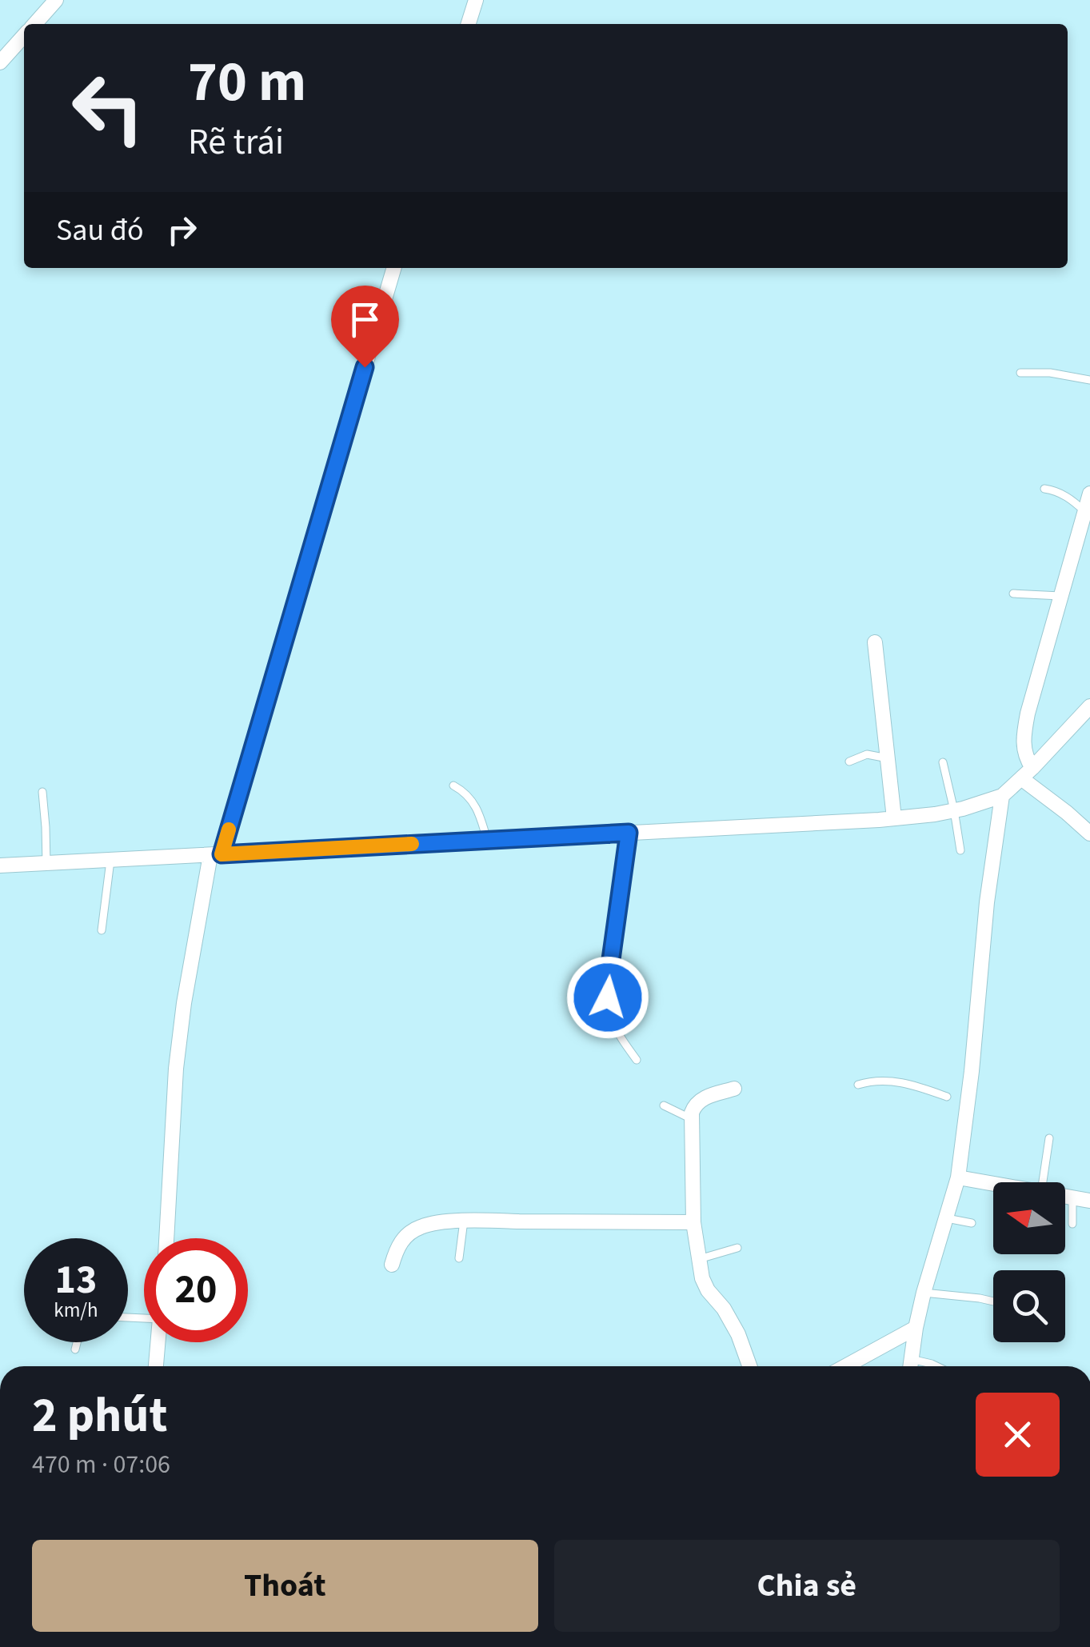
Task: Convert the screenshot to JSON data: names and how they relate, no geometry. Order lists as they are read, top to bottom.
{
  "north": "left",
  "page": {
    "turn": ["70 m", "Rẽ trái"],
    "then": "Sau đó",
    "speed": "13 km/h",
    "limit": "20",
    "heading": ["2 phút", "470 m · 07:06"],
    "buttons": ["Thoát", "Chia sẻ"]
  }
}
